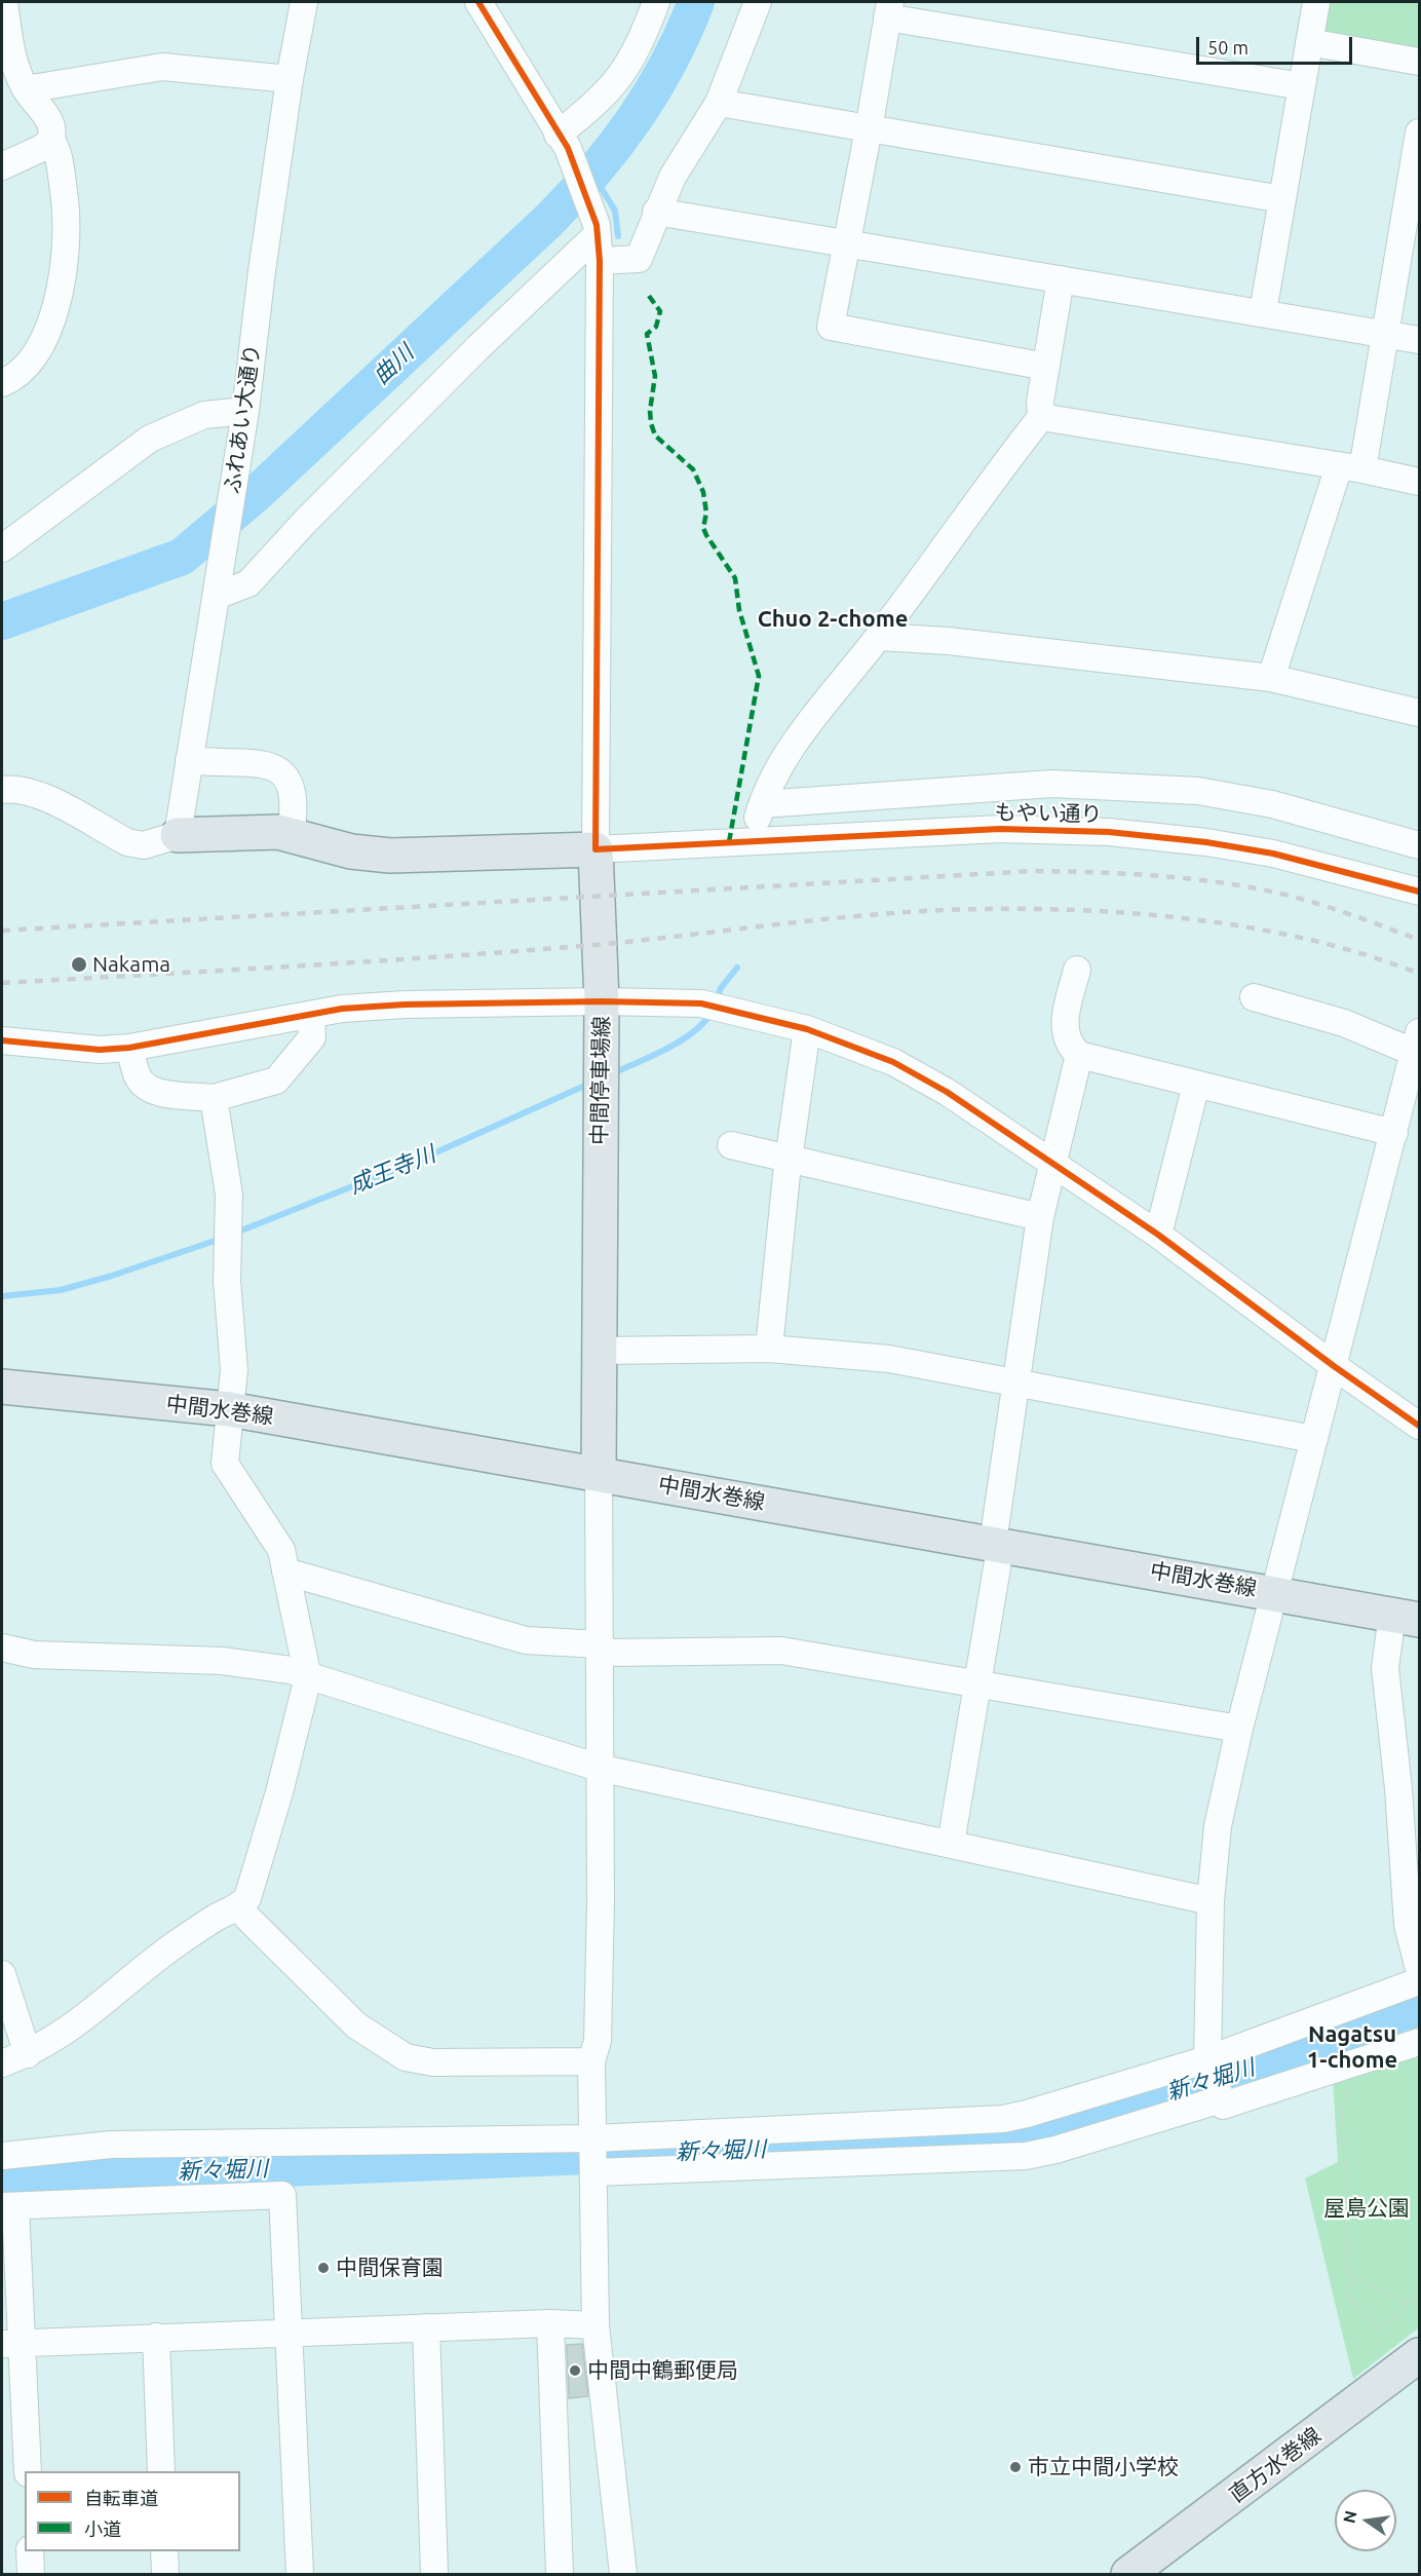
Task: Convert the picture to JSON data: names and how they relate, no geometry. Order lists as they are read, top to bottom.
{
  "streets": {
    "main road": ["中間停車場線", "中間水巻線", "直方水巻線"],
    "street": ["ふれあい大通り", "もやい通り"]
  },
  "crossings": [
    ["もやい通り", "中間停車場線"],
    ["中間停車場線", "中間水巻線"]
  ],
  "districts": ["Chuo 2-chome", "Nagatsu 1-chome"],
  "water": ["曲川", "成王寺川", "新々堀川"],
  "parks": ["屋島公園"],
  "places": [
    "Nakama",
    "中間保育園",
    "中間中鶴郵便局",
    "市立中間小学校"
  ],
  "legend": ["自転車道", "小道"],
  "scale_bar": "50 m",
  "north": "left"
}
